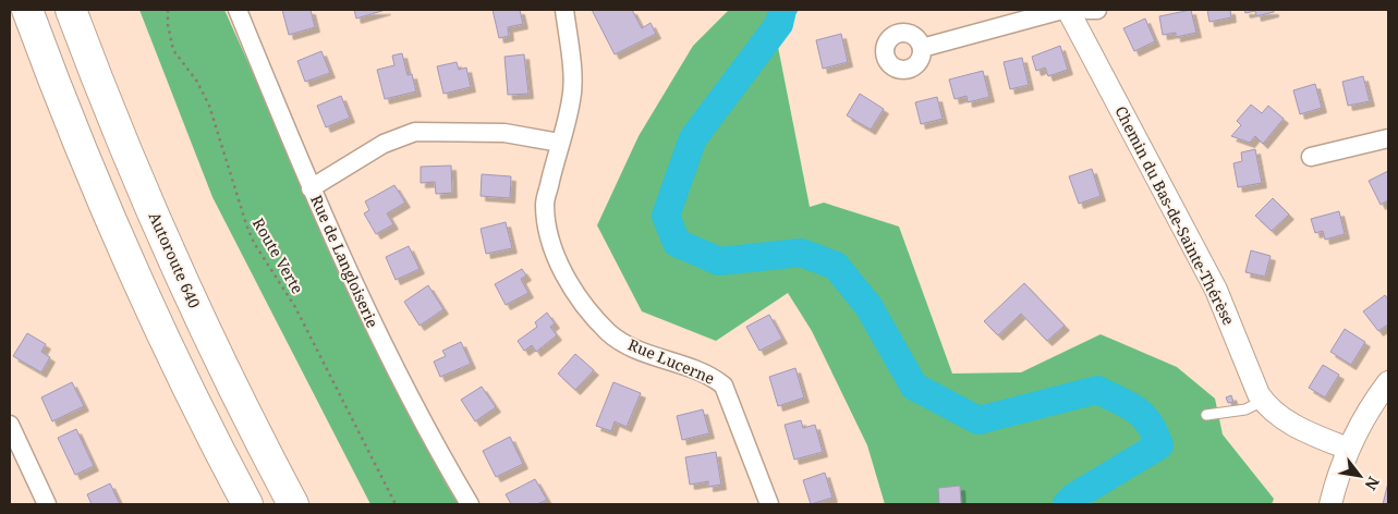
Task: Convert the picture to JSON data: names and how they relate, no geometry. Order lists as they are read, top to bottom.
{
  "streets": {
    "highway": ["Autoroute 640"],
    "street": ["Chemin du Bas-de-Sainte-Thérèse", "Rue de Langloiserie", "Rue Lucerne"],
    "path": ["Route Verte"]
  },
  "north": "bottom right"
}
